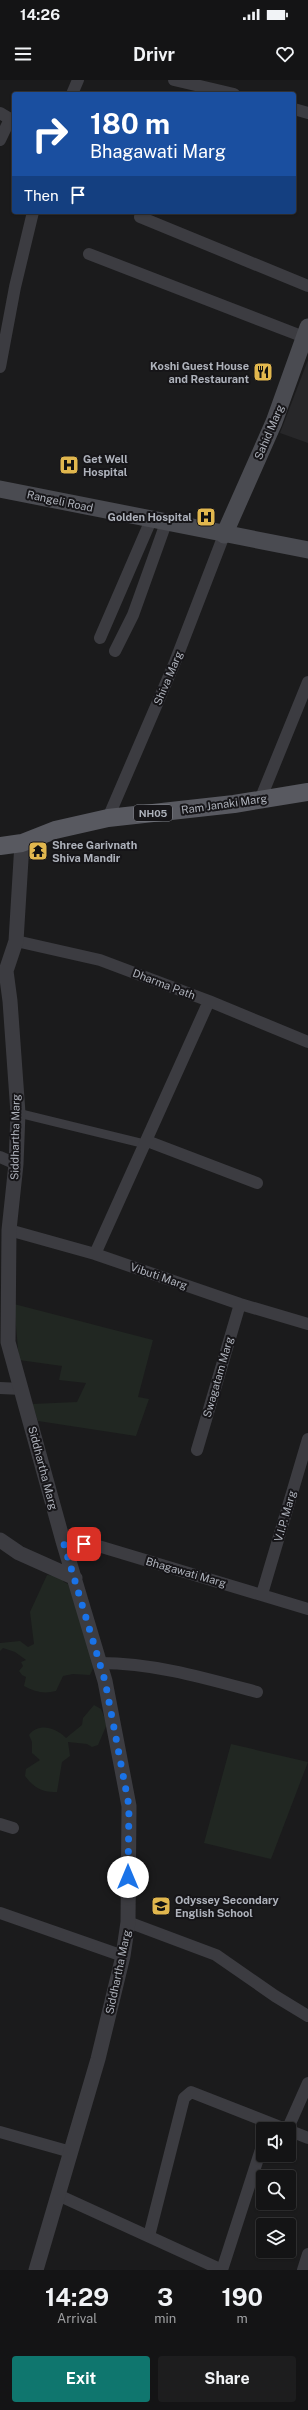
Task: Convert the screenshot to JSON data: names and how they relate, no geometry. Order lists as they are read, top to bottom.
{
  "streets": {
    "main road": [
      "Sahid Marg",
      "Rangeli Road",
      "Ram Janaki Marg",
      "NH05"
    ],
    "street": [
      "Shiva Marg",
      "Dharma Path",
      "Siddhartha Marg",
      "Vibuti Marg",
      "Swagatam Marg",
      "V.I.P. Marg",
      "Bhagawati Marg"
    ]
  },
  "crossings": [
    ["Sahid Marg", "Rangeli Road"],
    ["Sahid Marg", "Shiva Marg"],
    ["Rangeli Road", "Shiva Marg"],
    ["Shiva Marg", "Ram Janaki Marg"],
    ["Ram Janaki Marg", "Siddhartha Marg"],
    ["Dharma Path", "Siddhartha Marg"],
    ["Siddhartha Marg", "Vibuti Marg"],
    ["Siddhartha Marg", "Bhagawati Marg"],
    ["Vibuti Marg", "Swagatam Marg"],
    ["V.I.P. Marg", "Bhagawati Marg"]
  ],
  "places": {
    "restaurant": ["Koshi Guest House and Restaurant"],
    "hospital": ["Get Well Hospital", "Golden Hospital"],
    "temple": ["Shree Garivnath Shiva Mandir"],
    "school or university": ["Odyssey Secondary English School"]
  },
  "page": {
    "status": "14:26",
    "header": "Drivr",
    "turn": ["180 m", "Bhagawati Marg"],
    "then": "Then",
    "eta": [
      "14:29",
      "Arrival",
      "3",
      "min",
      "190",
      "m"
    ],
    "buttons": ["Exit", "Share"]
  }
}
